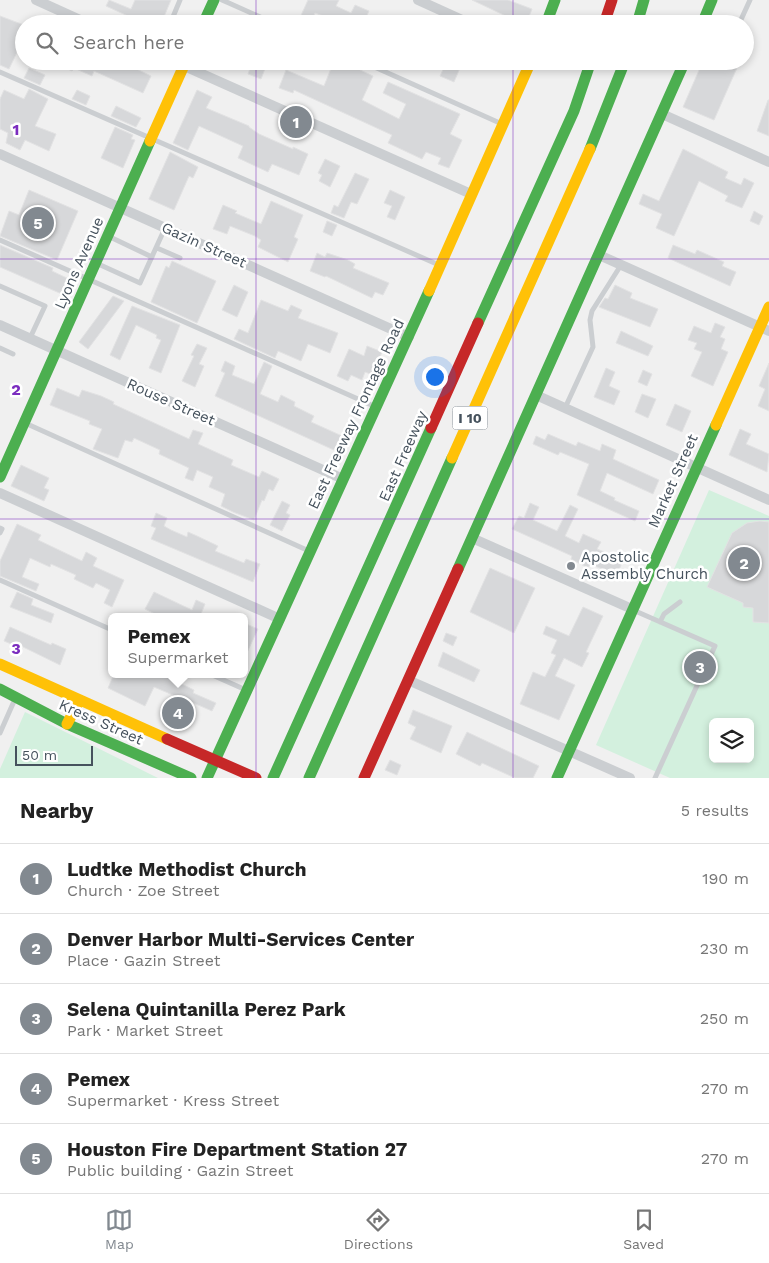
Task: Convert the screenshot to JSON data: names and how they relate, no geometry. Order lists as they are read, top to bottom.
{
  "streets": {
    "main road": [
      "Lyons Avenue",
      "East Freeway Frontage Road",
      "I 10",
      "East Freeway",
      "Market Street",
      "Kress Street"
    ],
    "street": ["Gazin Street", "Rouse Street"]
  },
  "crossings": [
    ["Gazin Street", "Lyons Avenue"],
    ["Gazin Street", "East Freeway Frontage Road"],
    ["Lyons Avenue", "Rouse Street"],
    ["Rouse Street", "East Freeway Frontage Road"],
    ["East Freeway Frontage Road", "Kress Street"]
  ],
  "places": ["Apostolic Assembly Church"],
  "scale_bar": "50 m",
  "page": {
    "search": "Search here",
    "pins": [
      "1",
      "5",
      "2",
      "3",
      "4"
    ],
    "popup": ["Pemex", "Supermarket"],
    "scale": "50 m",
    "heading": ["Nearby", "5 results"],
    "list": [
      {
        "mark": "1",
        "name": "Ludtke Methodist Church",
        "note": "Church · Zoe Street",
        "value": "190 m"
      },
      {
        "mark": "2",
        "name": "Denver Harbor Multi-Services Center",
        "note": "Place · Gazin Street",
        "value": "230 m"
      },
      {
        "mark": "3",
        "name": "Selena Quintanilla Perez Park",
        "note": "Park · Market Street",
        "value": "250 m"
      },
      {
        "mark": "4",
        "name": "Pemex",
        "note": "Supermarket · Kress Street",
        "value": "270 m"
      },
      {
        "mark": "5",
        "name": "Houston Fire Department Station 27",
        "note": "Public building · Gazin Street",
        "value": "270 m"
      }
    ],
    "nav": ["Map", "Directions", "Saved"]
  },
  "grid": {
    "rows": ["1", "2", "3"]
  }
}
